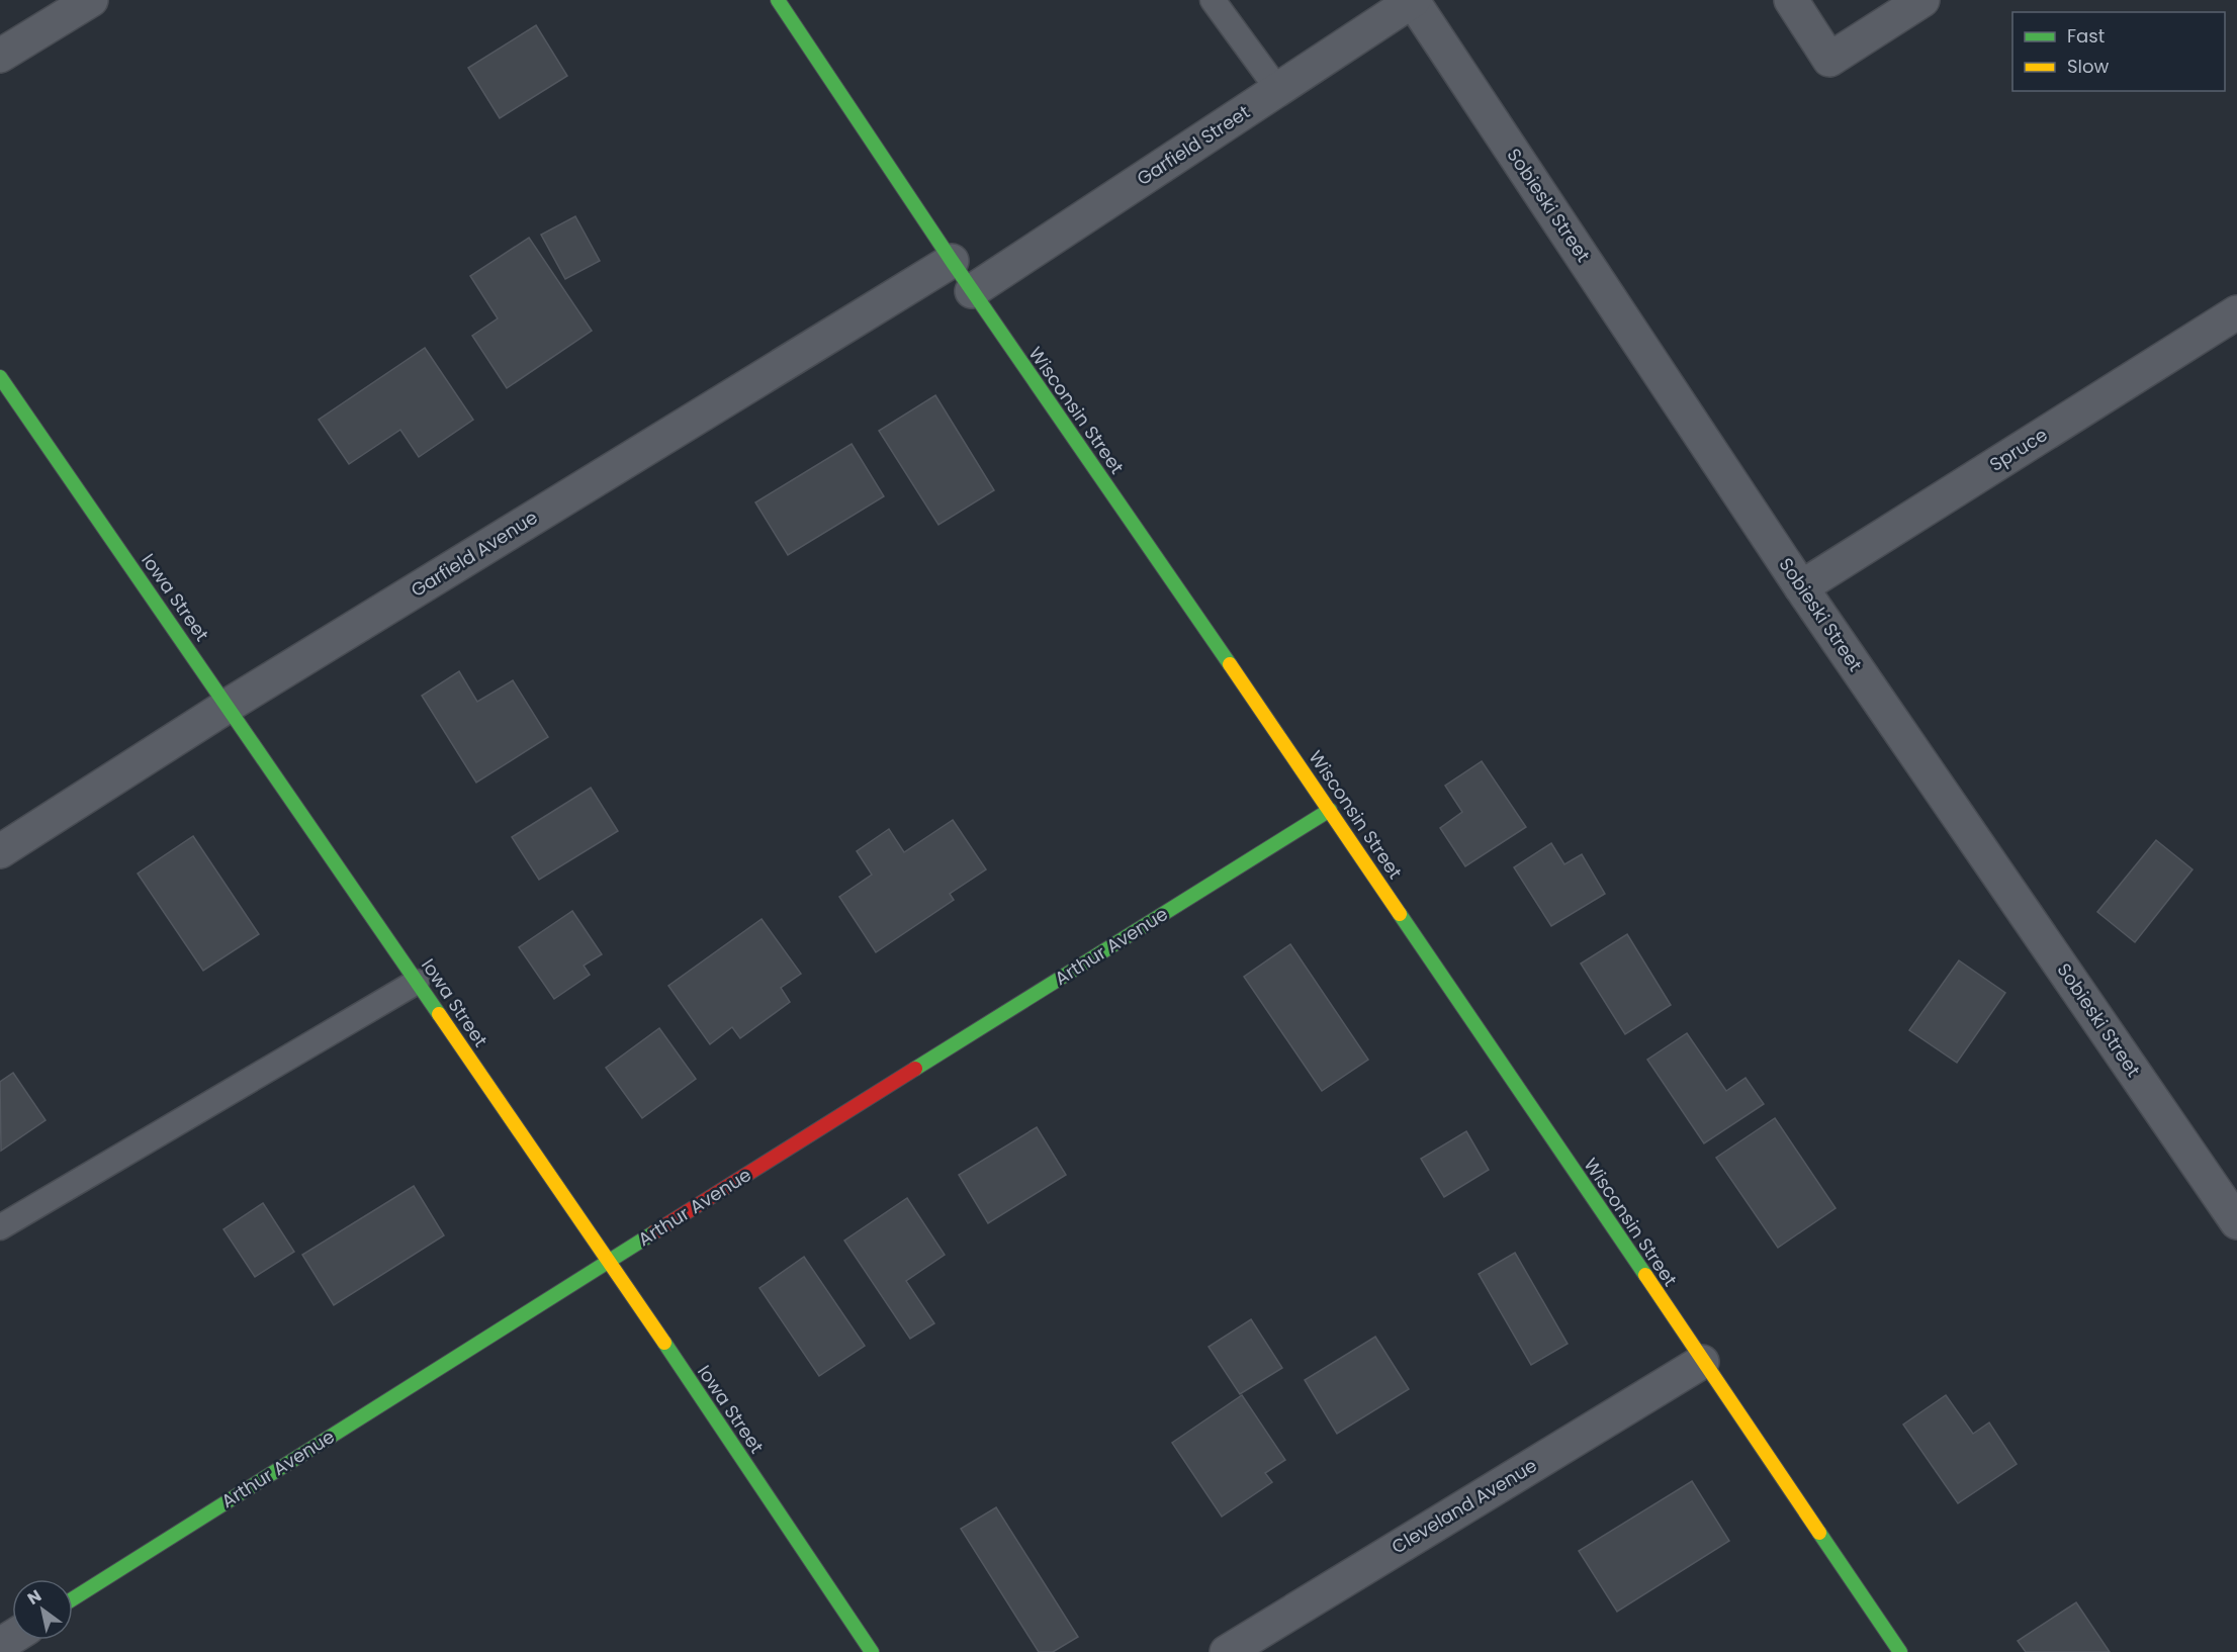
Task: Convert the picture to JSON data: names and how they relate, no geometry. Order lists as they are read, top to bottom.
{
  "streets": {
    "street": [
      "Garfield Street",
      "Sobieski Street",
      "Wisconsin Street",
      "Spruce",
      "Garfield Avenue",
      "Iowa Street",
      "Arthur Avenue",
      "Cleveland Avenue"
    ]
  },
  "crossings": [
    ["Garfield Street", "Sobieski Street"],
    ["Garfield Street", "Wisconsin Street"],
    ["Sobieski Street", "Spruce"],
    ["Wisconsin Street", "Garfield Avenue"],
    ["Wisconsin Street", "Arthur Avenue"],
    ["Wisconsin Street", "Cleveland Avenue"],
    ["Garfield Avenue", "Iowa Street"],
    ["Iowa Street", "Arthur Avenue"]
  ],
  "legend": ["Fast", "Slow"],
  "north": "top left"
}
